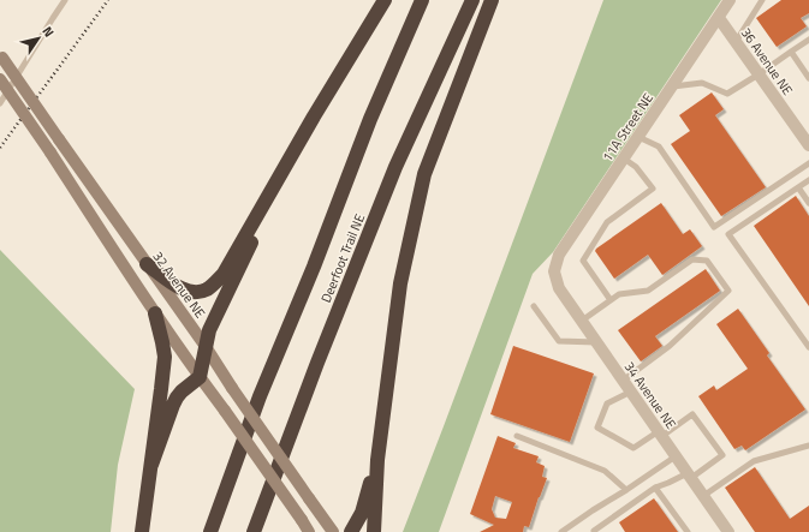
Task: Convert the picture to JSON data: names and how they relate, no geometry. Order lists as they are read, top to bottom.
{
  "streets": {
    "highway": ["Deerfoot Trail NE"],
    "main road": ["32 Avenue NE"],
    "street": ["36 Avenue NE", "11A Street NE", "34 Avenue NE"]
  },
  "crossings": [
    ["36 Avenue NE", "11A Street NE"],
    ["11A Street NE", "34 Avenue NE"]
  ],
  "north": "top right"
}
